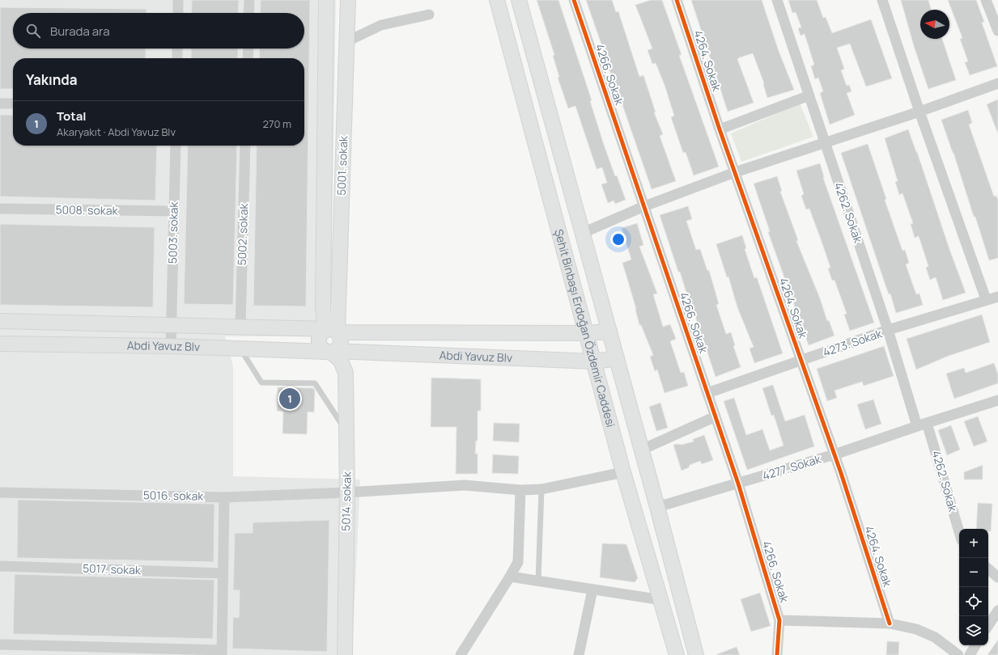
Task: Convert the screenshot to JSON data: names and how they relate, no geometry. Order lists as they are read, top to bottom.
{
  "streets": {
    "main road": [
      "5001. sokak",
      "Şehit Binbaşı Erdoğan Özdemir Caddesi",
      "Abdi Yavuz Blv",
      "5014. sokak"
    ],
    "street": [
      "4264. Sokak",
      "4266. Sokak",
      "5008. sokak",
      "4262. Sokak",
      "5003. sokak",
      "5002. sokak",
      "4273. Sokak",
      "4277. Sokak",
      "5016. sokak",
      "5017. sokak"
    ]
  },
  "crossings": [
    ["4264. Sokak", "4273. Sokak"],
    ["4264. Sokak", "4277. Sokak"],
    ["4266. Sokak", "4273. Sokak"],
    ["4266. Sokak", "4277. Sokak"],
    ["5001. sokak", "Abdi Yavuz Blv"],
    ["5001. sokak", "5014. sokak"],
    ["5008. sokak", "5003. sokak"],
    ["4262. Sokak", "4273. Sokak"],
    ["4262. Sokak", "4277. Sokak"],
    ["5003. sokak", "Abdi Yavuz Blv"],
    ["5002. sokak", "Abdi Yavuz Blv"],
    ["Şehit Binbaşı Erdoğan Özdemir Caddesi", "Abdi Yavuz Blv"],
    ["Şehit Binbaşı Erdoğan Özdemir Caddesi", "4277. Sokak"],
    ["Şehit Binbaşı Erdoğan Özdemir Caddesi", "5016. sokak"],
    ["Abdi Yavuz Blv", "5014. sokak"],
    ["5016. sokak", "5014. sokak"]
  ],
  "north": "left",
  "page": {
    "search": "Burada ara",
    "heading": "Yakında",
    "list": [
      {
        "mark": "1",
        "name": "Total",
        "note": "Akaryakıt · Abdi Yavuz Blv",
        "value": "270 m"
      }
    ],
    "pins": "1",
    "map_buttons": ["+", "−"]
  }
}
